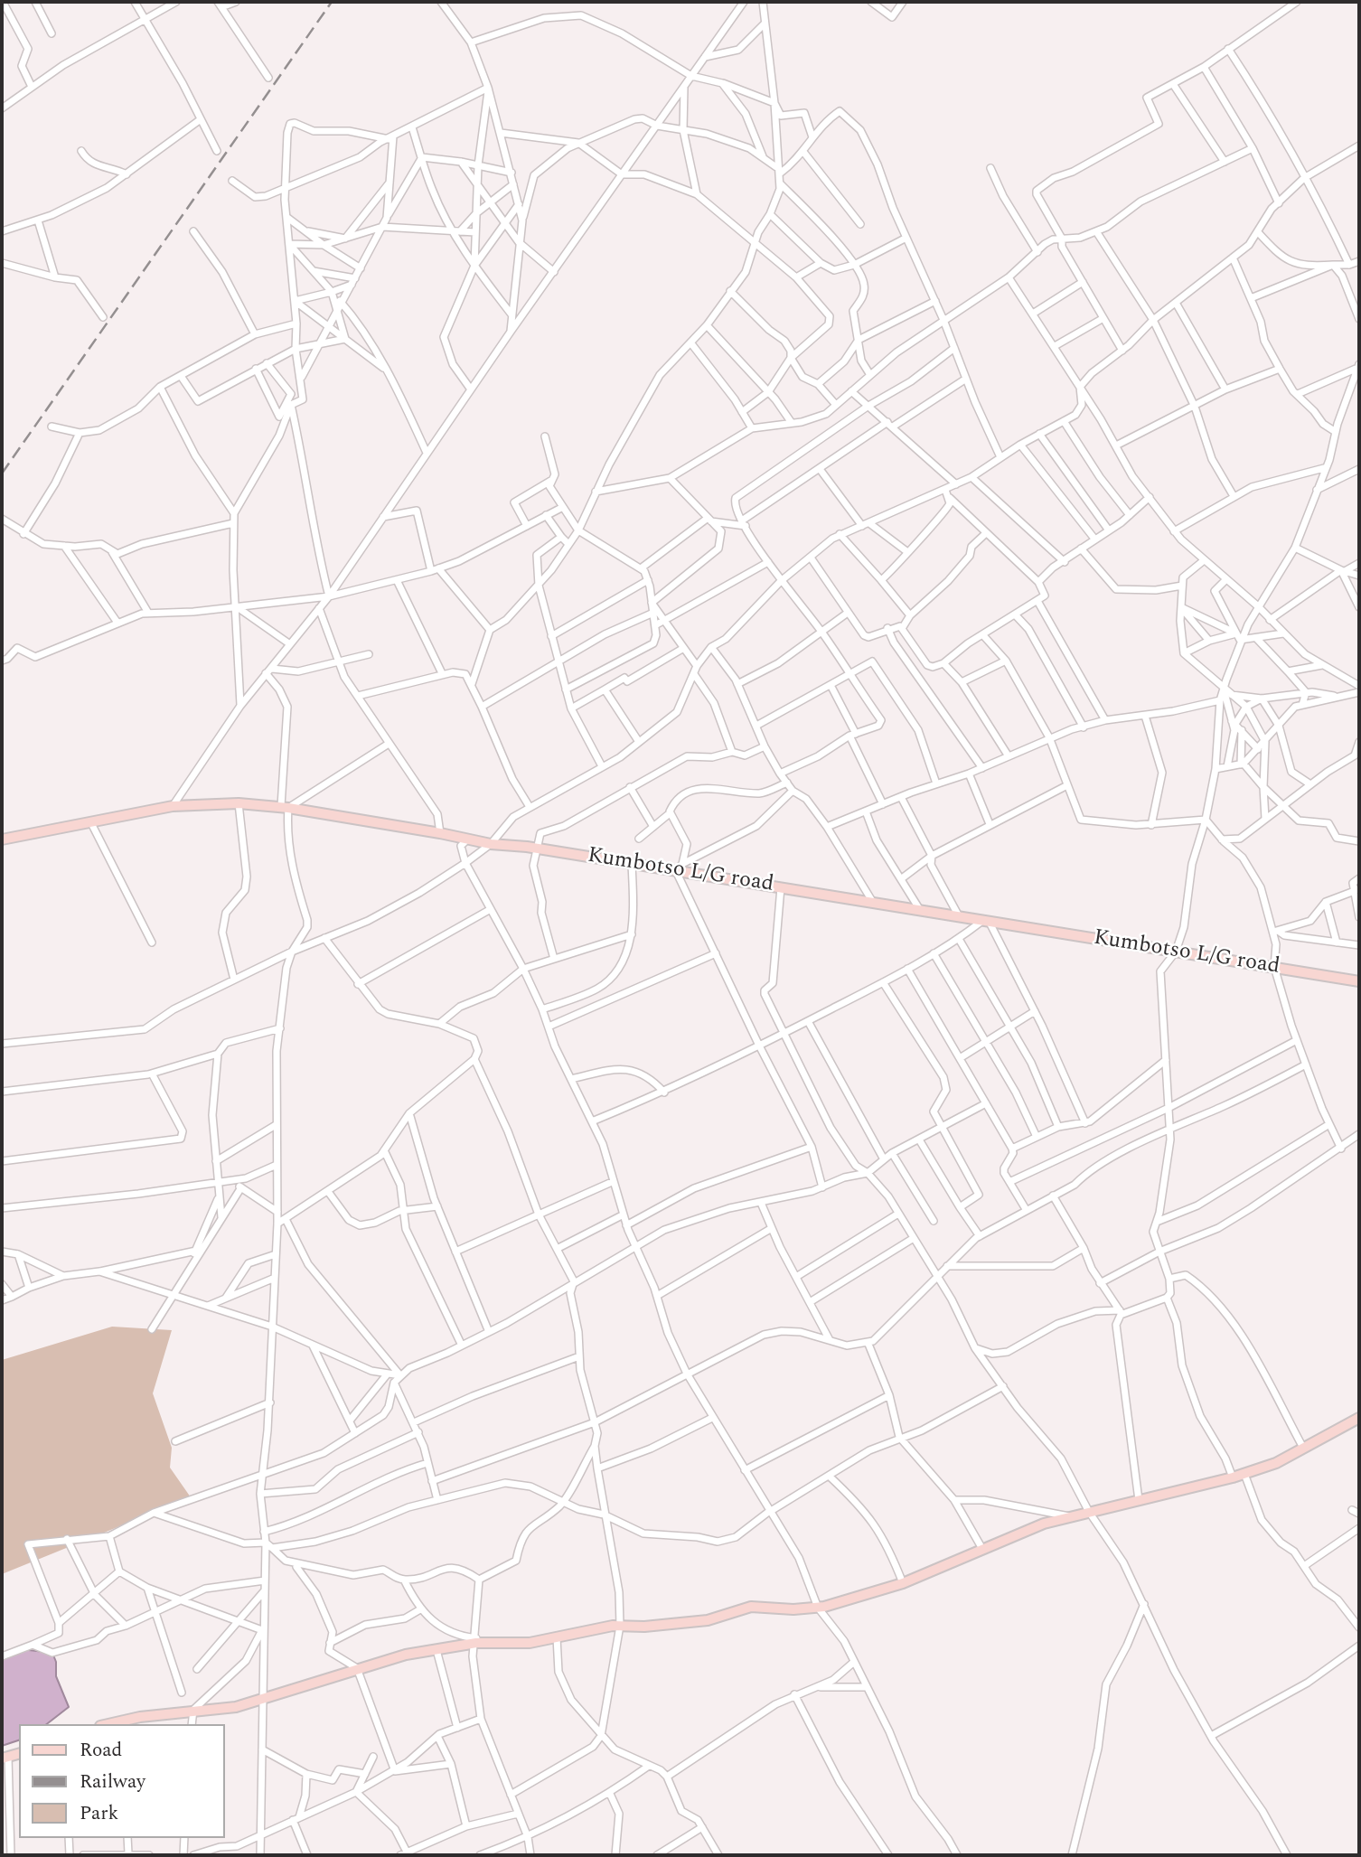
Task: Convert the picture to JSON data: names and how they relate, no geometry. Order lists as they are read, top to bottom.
{
  "streets": {
    "main road": ["Kumbotso L/G road"]
  },
  "legend": ["Road", "Railway", "Park"]
}
